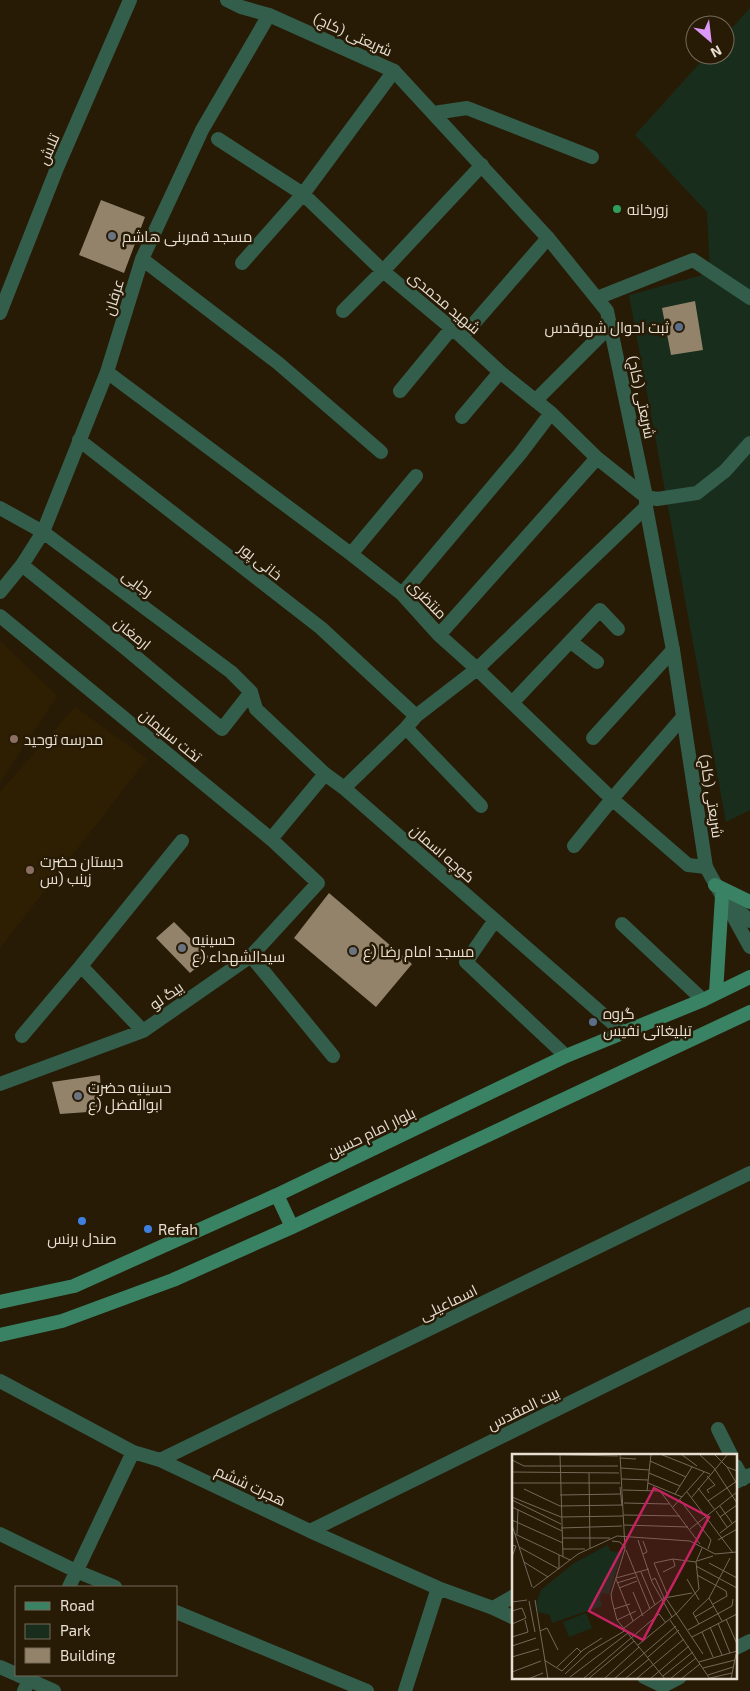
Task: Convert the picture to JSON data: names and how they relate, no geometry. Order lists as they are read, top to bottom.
{
  "streets": {
    "main road": ["بلوار امام حسین"],
    "street": [
      "شریعتی (کاج)",
      "تلاش",
      "عرفان",
      "شهید محمدی",
      "خانی پور",
      "رجایی",
      "منتظری",
      "ارمغان",
      "تخت سلیمان",
      "کوچه اسمان",
      "بیگ لو",
      "اسماعیلی",
      "بیت المقدس",
      "هجرت ششم"
    ]
  },
  "crossings": [
    ["شریعتی (کاج)", "عرفان"],
    ["شریعتی (کاج)", "شهید محمدی"],
    ["شریعتی (کاج)", "منتظری"],
    ["عرفان", "خانی پور"],
    ["عرفان", "رجایی"],
    ["عرفان", "منتظری"],
    ["عرفان", "ارمغان"],
    ["رجایی", "ارمغان"],
    ["رجایی", "کوچه اسمان"],
    ["ارمغان", "کوچه اسمان"],
    ["تخت سلیمان", "بیگ لو"],
    ["کوچه اسمان", "بلوار امام حسین"],
    ["اسماعیلی", "هجرت ششم"],
    ["بیت المقدس", "هجرت ششم"]
  ],
  "places": [
    "زورخانه",
    "مسجد قمربنی هاشم",
    "ثبت احوال شهرقدس",
    "مدرسه توحید",
    "دبستان حضرت زینب (س",
    "حسینیه سیدالشهداء (ع",
    "مسجد امام رضا (ع",
    "گروه تبلیغاتی نفیس",
    "حسینیه حضرت ابوالفضل (ع",
    "صندل برنس",
    "Refah"
  ],
  "legend": ["Road", "Park", "Building"],
  "north": "bottom right"
}
